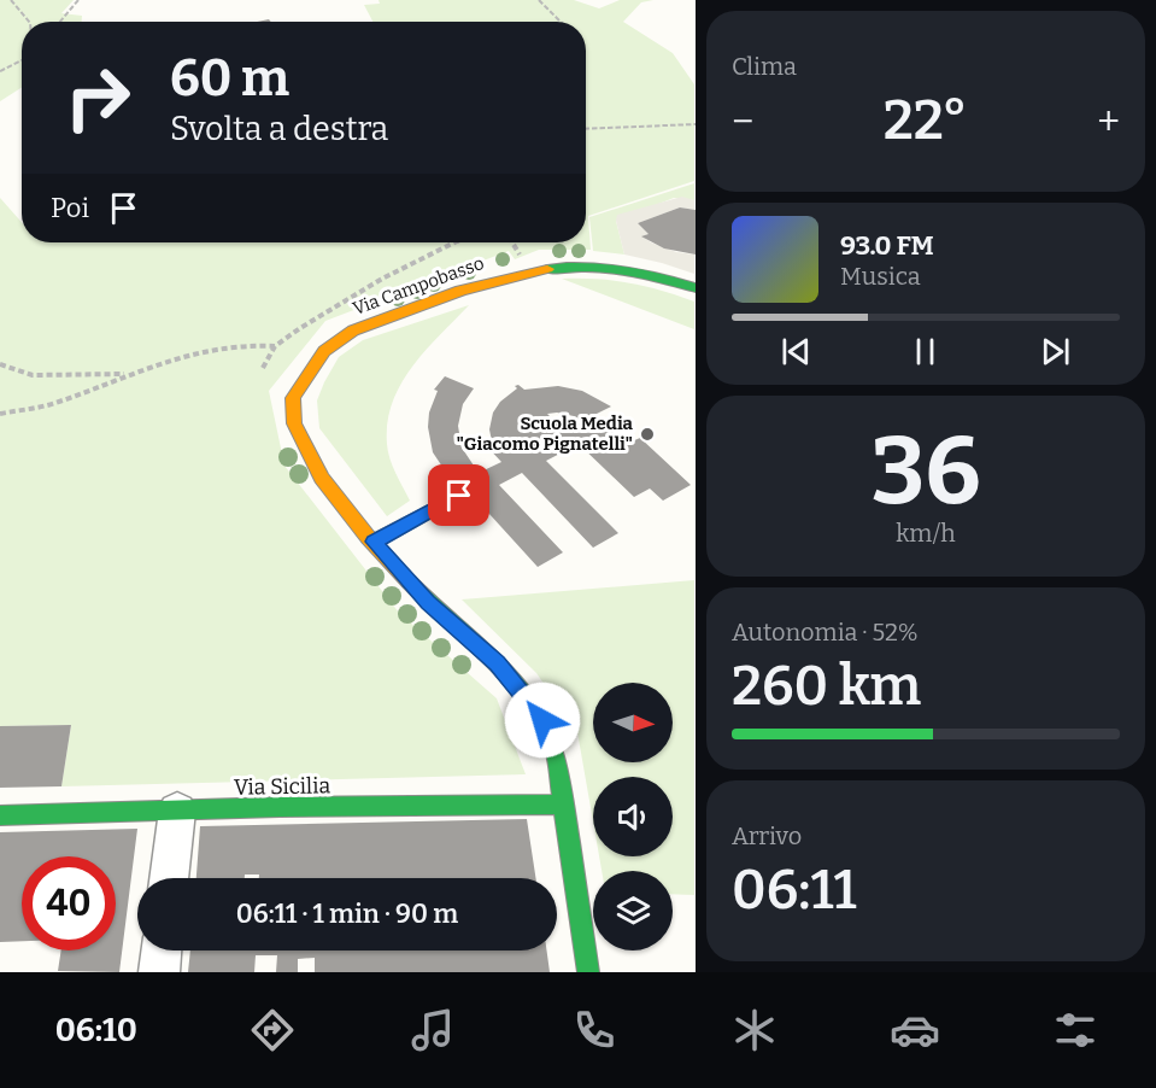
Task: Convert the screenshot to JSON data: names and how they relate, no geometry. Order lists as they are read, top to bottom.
{
  "streets": {
    "street": ["Via Campobasso", "Via Sicilia"]
  },
  "crossings": [
    ["Via Campobasso", "Via Sicilia"]
  ],
  "places": ["Scuola Media \"Giacomo Pignatelli\""],
  "north": "right",
  "page": {
    "tile": [
      "Clima",
      ["36", "km/h"],
      ["Autonomia · 52%", "260 km"],
      ["Arrivo", "06:11"]
    ],
    "turn": ["60 m", "Svolta a destra"],
    "heat": ["−", "22°", "+"],
    "then": "Poi",
    "song": ["93.0 FM", "Musica"],
    "limit": "40",
    "trip": "06:11 · 1 min · 90 m",
    "tabs": "06:10"
  }
}
